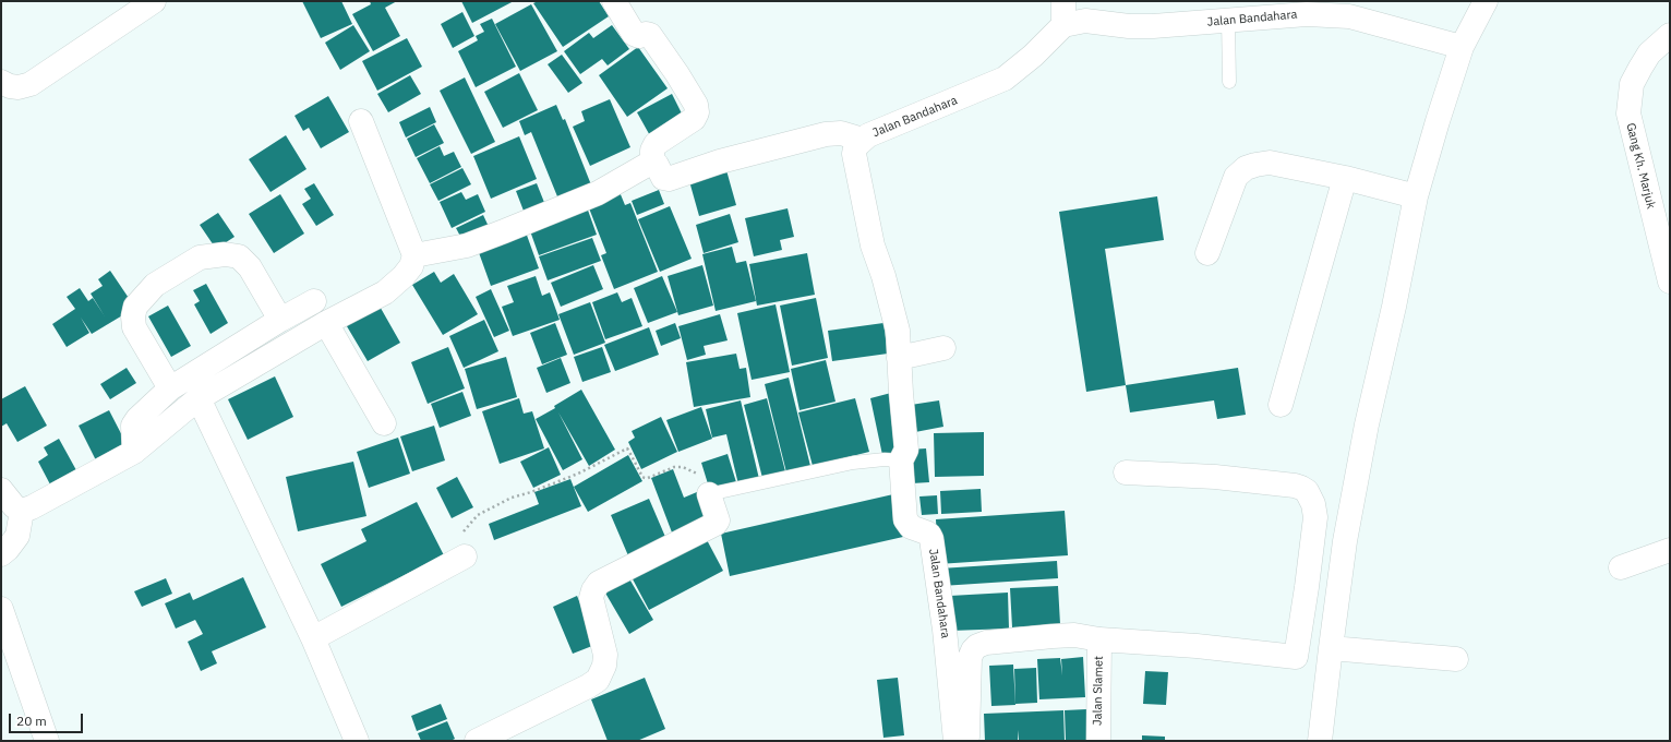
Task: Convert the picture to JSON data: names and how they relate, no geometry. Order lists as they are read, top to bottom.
{
  "streets": {
    "street": ["Jalan Bandahara", "Gang Kh. Marjuk", "Jalan Slamet"]
  },
  "scale_bar": "20 m"
}
